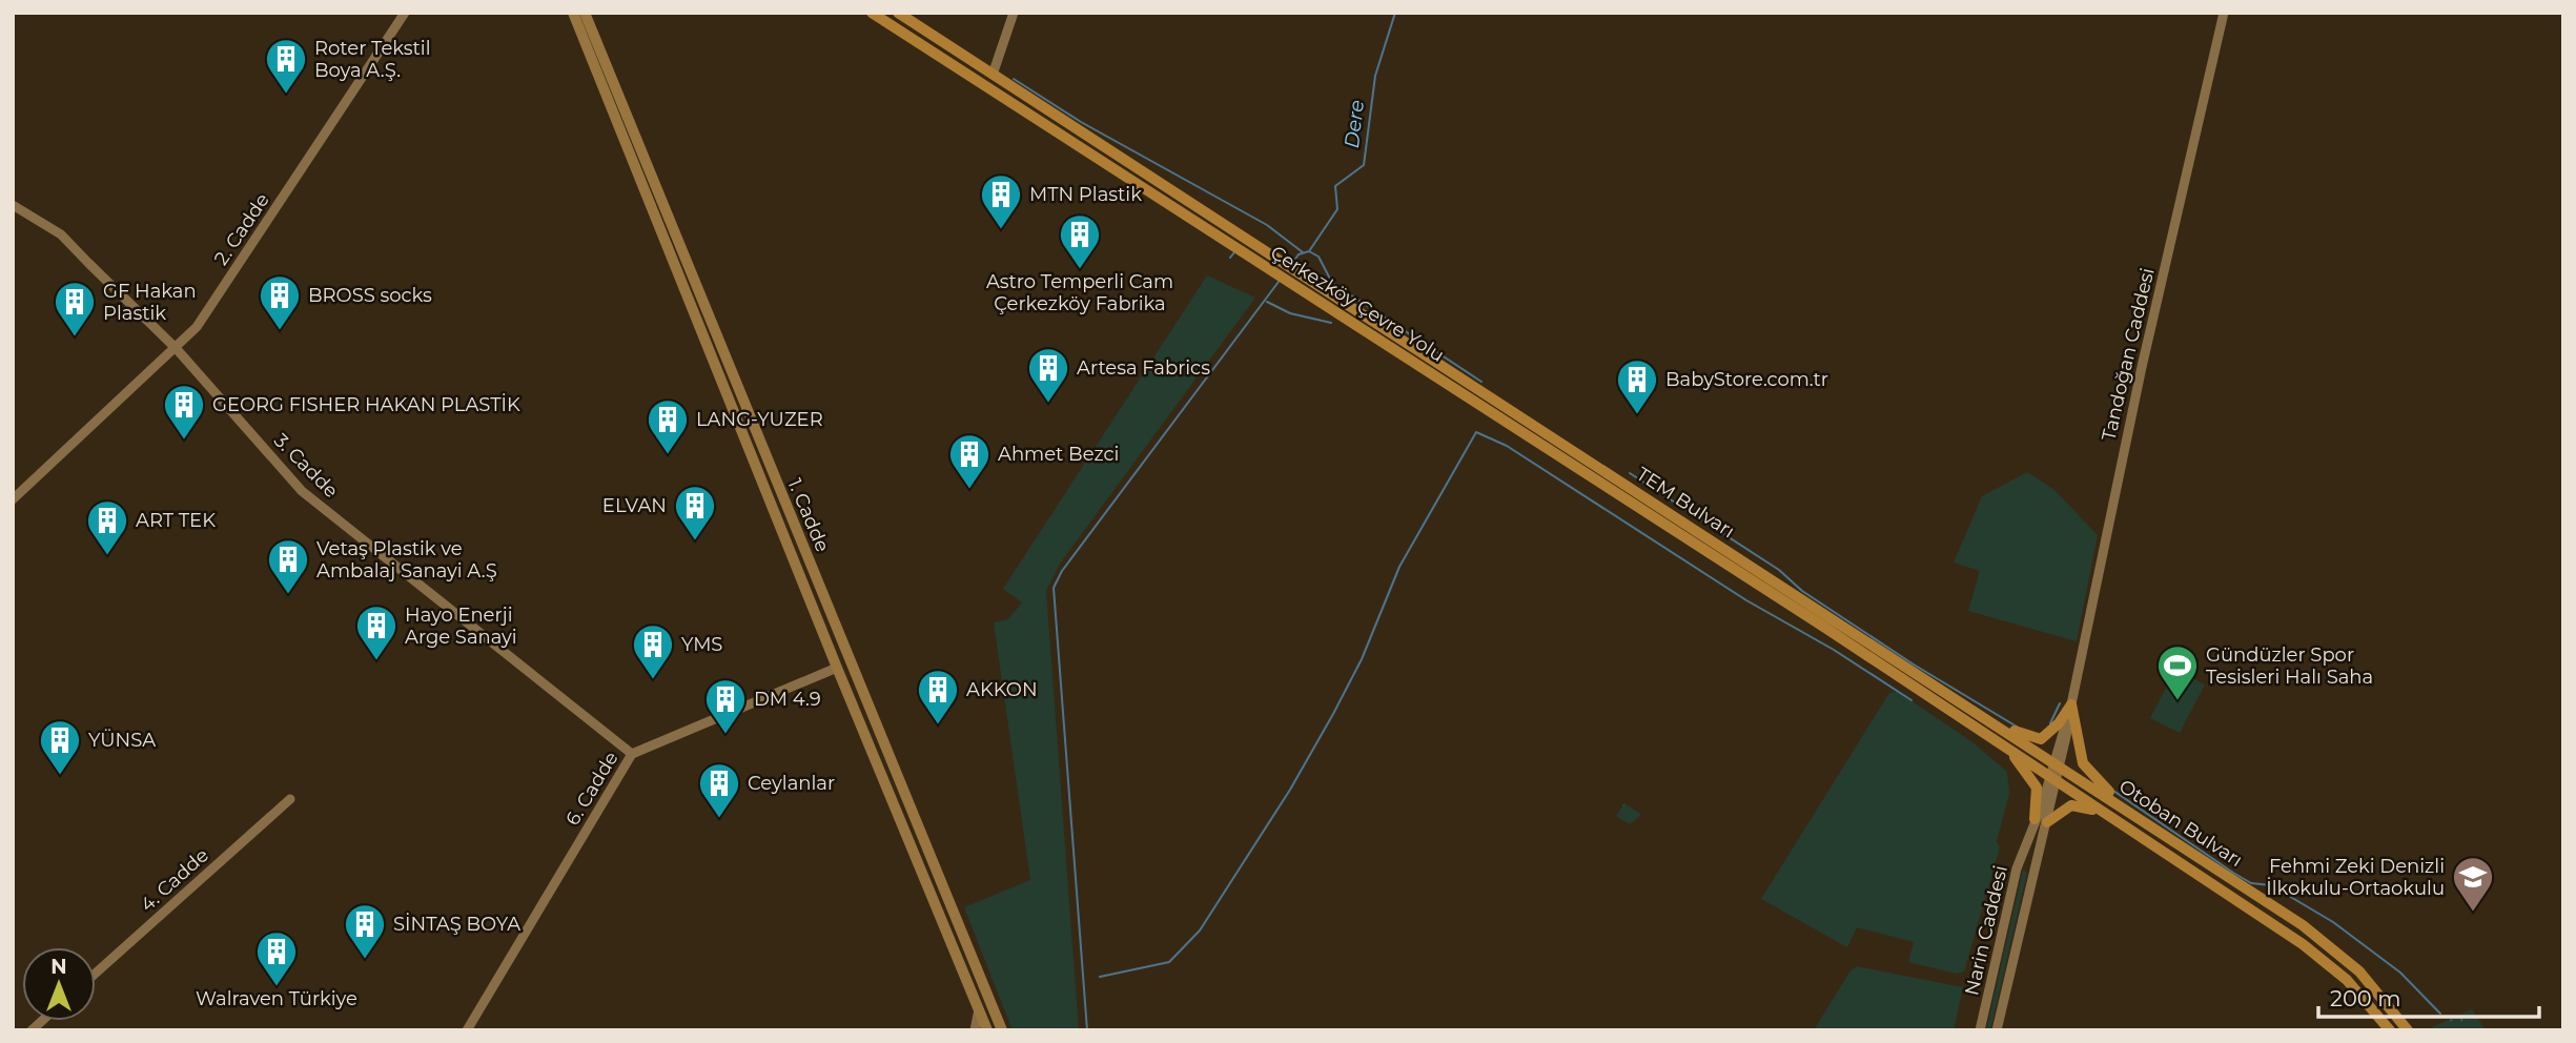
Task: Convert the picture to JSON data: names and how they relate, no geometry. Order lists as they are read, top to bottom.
{
  "streets": {
    "highway": ["Çerkezköy Çevre Yolu", "TEM Bulvarı", "Otoban Bulvarı"],
    "main road": ["1. Cadde"],
    "street": [
      "2. Cadde",
      "Tandoğan Caddesi",
      "3. Cadde",
      "6. Cadde",
      "4. Cadde",
      "Narin Caddesi"
    ]
  },
  "crossings": [
    ["2. Cadde", "3. Cadde"],
    ["Çerkezköy Çevre Yolu", "TEM Bulvarı"],
    ["Tandoğan Caddesi", "TEM Bulvarı"],
    ["Tandoğan Caddesi", "Otoban Bulvarı"],
    ["Tandoğan Caddesi", "Narin Caddesi"],
    ["3. Cadde", "6. Cadde"],
    ["TEM Bulvarı", "Otoban Bulvarı"],
    ["1. Cadde", "6. Cadde"]
  ],
  "water": ["Dere"],
  "places": {
    "building": [
      "Roter Tekstil Boya A.Ş.",
      "MTN Plastik",
      "Astro Temperli Cam Çerkezköy Fabrika",
      "BROSS socks",
      "GF Hakan Plastik",
      "Artesa Fabrics",
      "BabyStore.com.tr",
      "GEORG FISHER HAKAN PLASTİK",
      "LANG-YUZER",
      "Ahmet Bezci",
      "ELVAN",
      "ART TEK",
      "Vetaş Plastik ve Ambalaj Sanayi A.Ş",
      "Hayo Enerji Arge Sanayi",
      "YMS",
      "AKKON",
      "DM 4.9",
      "YÜNSA",
      "Ceylanlar",
      "SİNTAŞ BOYA",
      "Walraven Türkiye"
    ],
    "sports": ["Gündüzler Spor Tesisleri Halı Saha"],
    "school or university": ["Fehmi Zeki Denizli İlkokulu-Ortaokulu"]
  },
  "scale_bar": "200 m",
  "north": "top"
}
